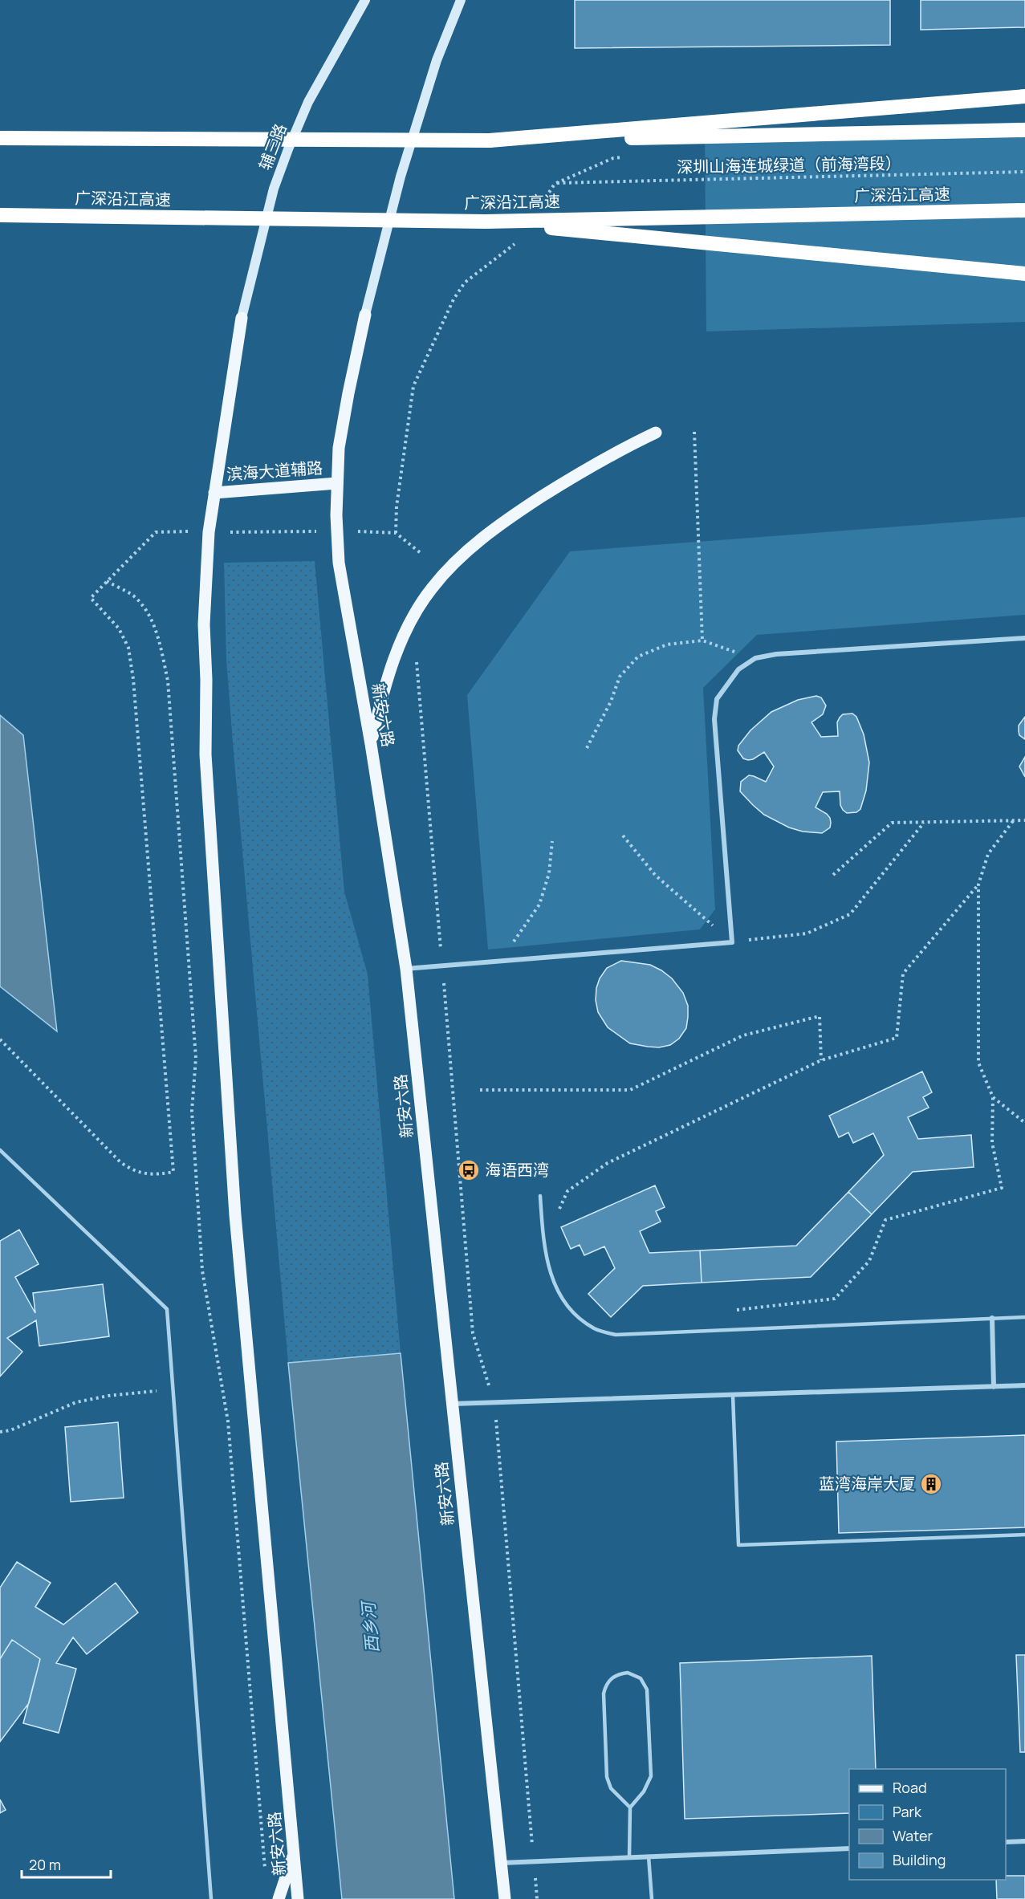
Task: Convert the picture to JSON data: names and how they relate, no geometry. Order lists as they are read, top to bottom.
{
  "streets": {
    "highway": ["广深沿江高速"],
    "main road": ["辅三路", "滨海大道辅路", "新安六路"],
    "path": ["深圳山海连城绿道（前海湾段）"]
  },
  "crossings": [
    ["辅三路", "新安六路"],
    ["滨海大道辅路", "新安六路"]
  ],
  "water": ["西乡河"],
  "places": {
    "bus stop": ["海语西湾"],
    "building": ["蓝湾海岸大厦"]
  },
  "legend": [
    "Road",
    "Park",
    "Water",
    "Building"
  ],
  "scale_bar": "20 m"
}
